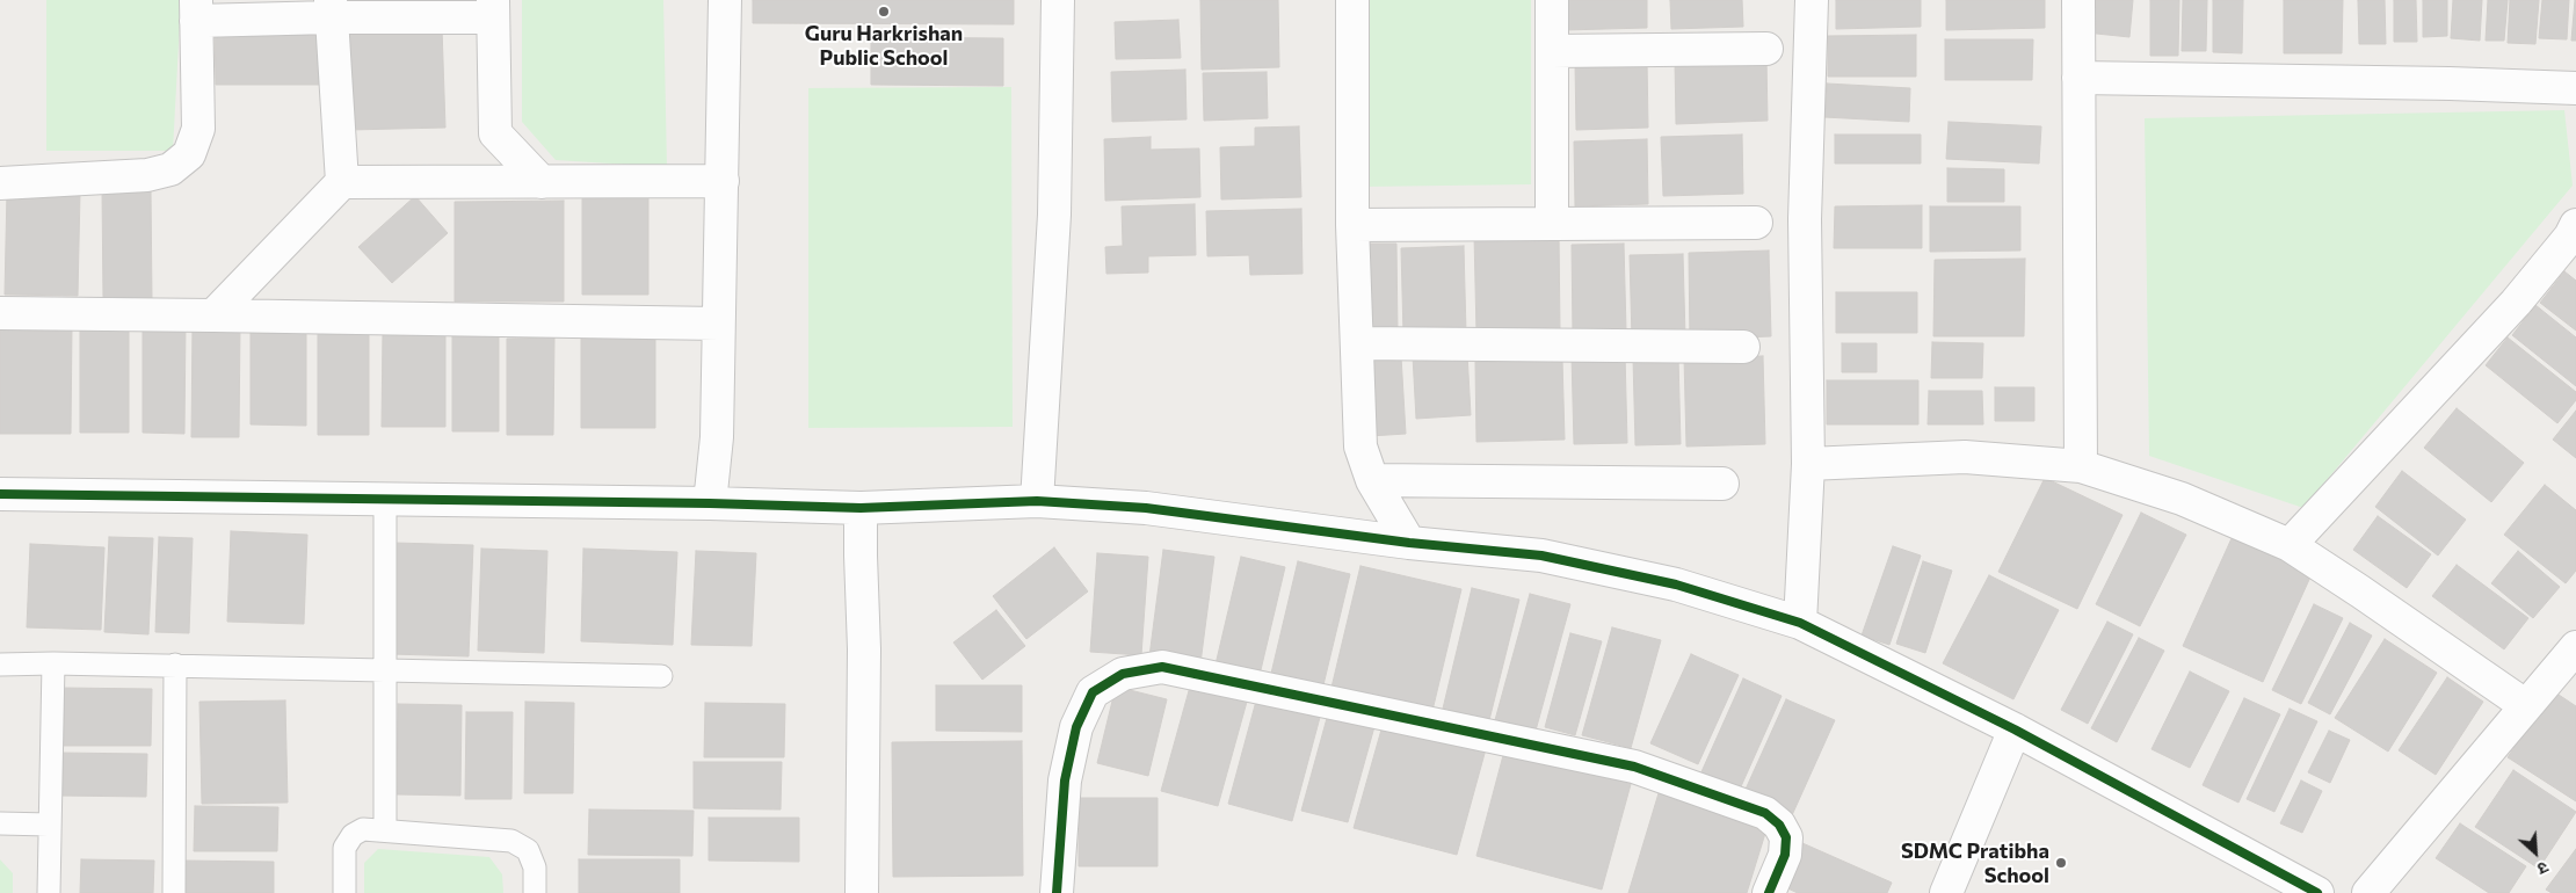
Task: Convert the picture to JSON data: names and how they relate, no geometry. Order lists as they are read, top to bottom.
{
  "places": ["Guru Harkrishan Public School", "SDMC Pratibha School"],
  "north": "bottom right"
}
